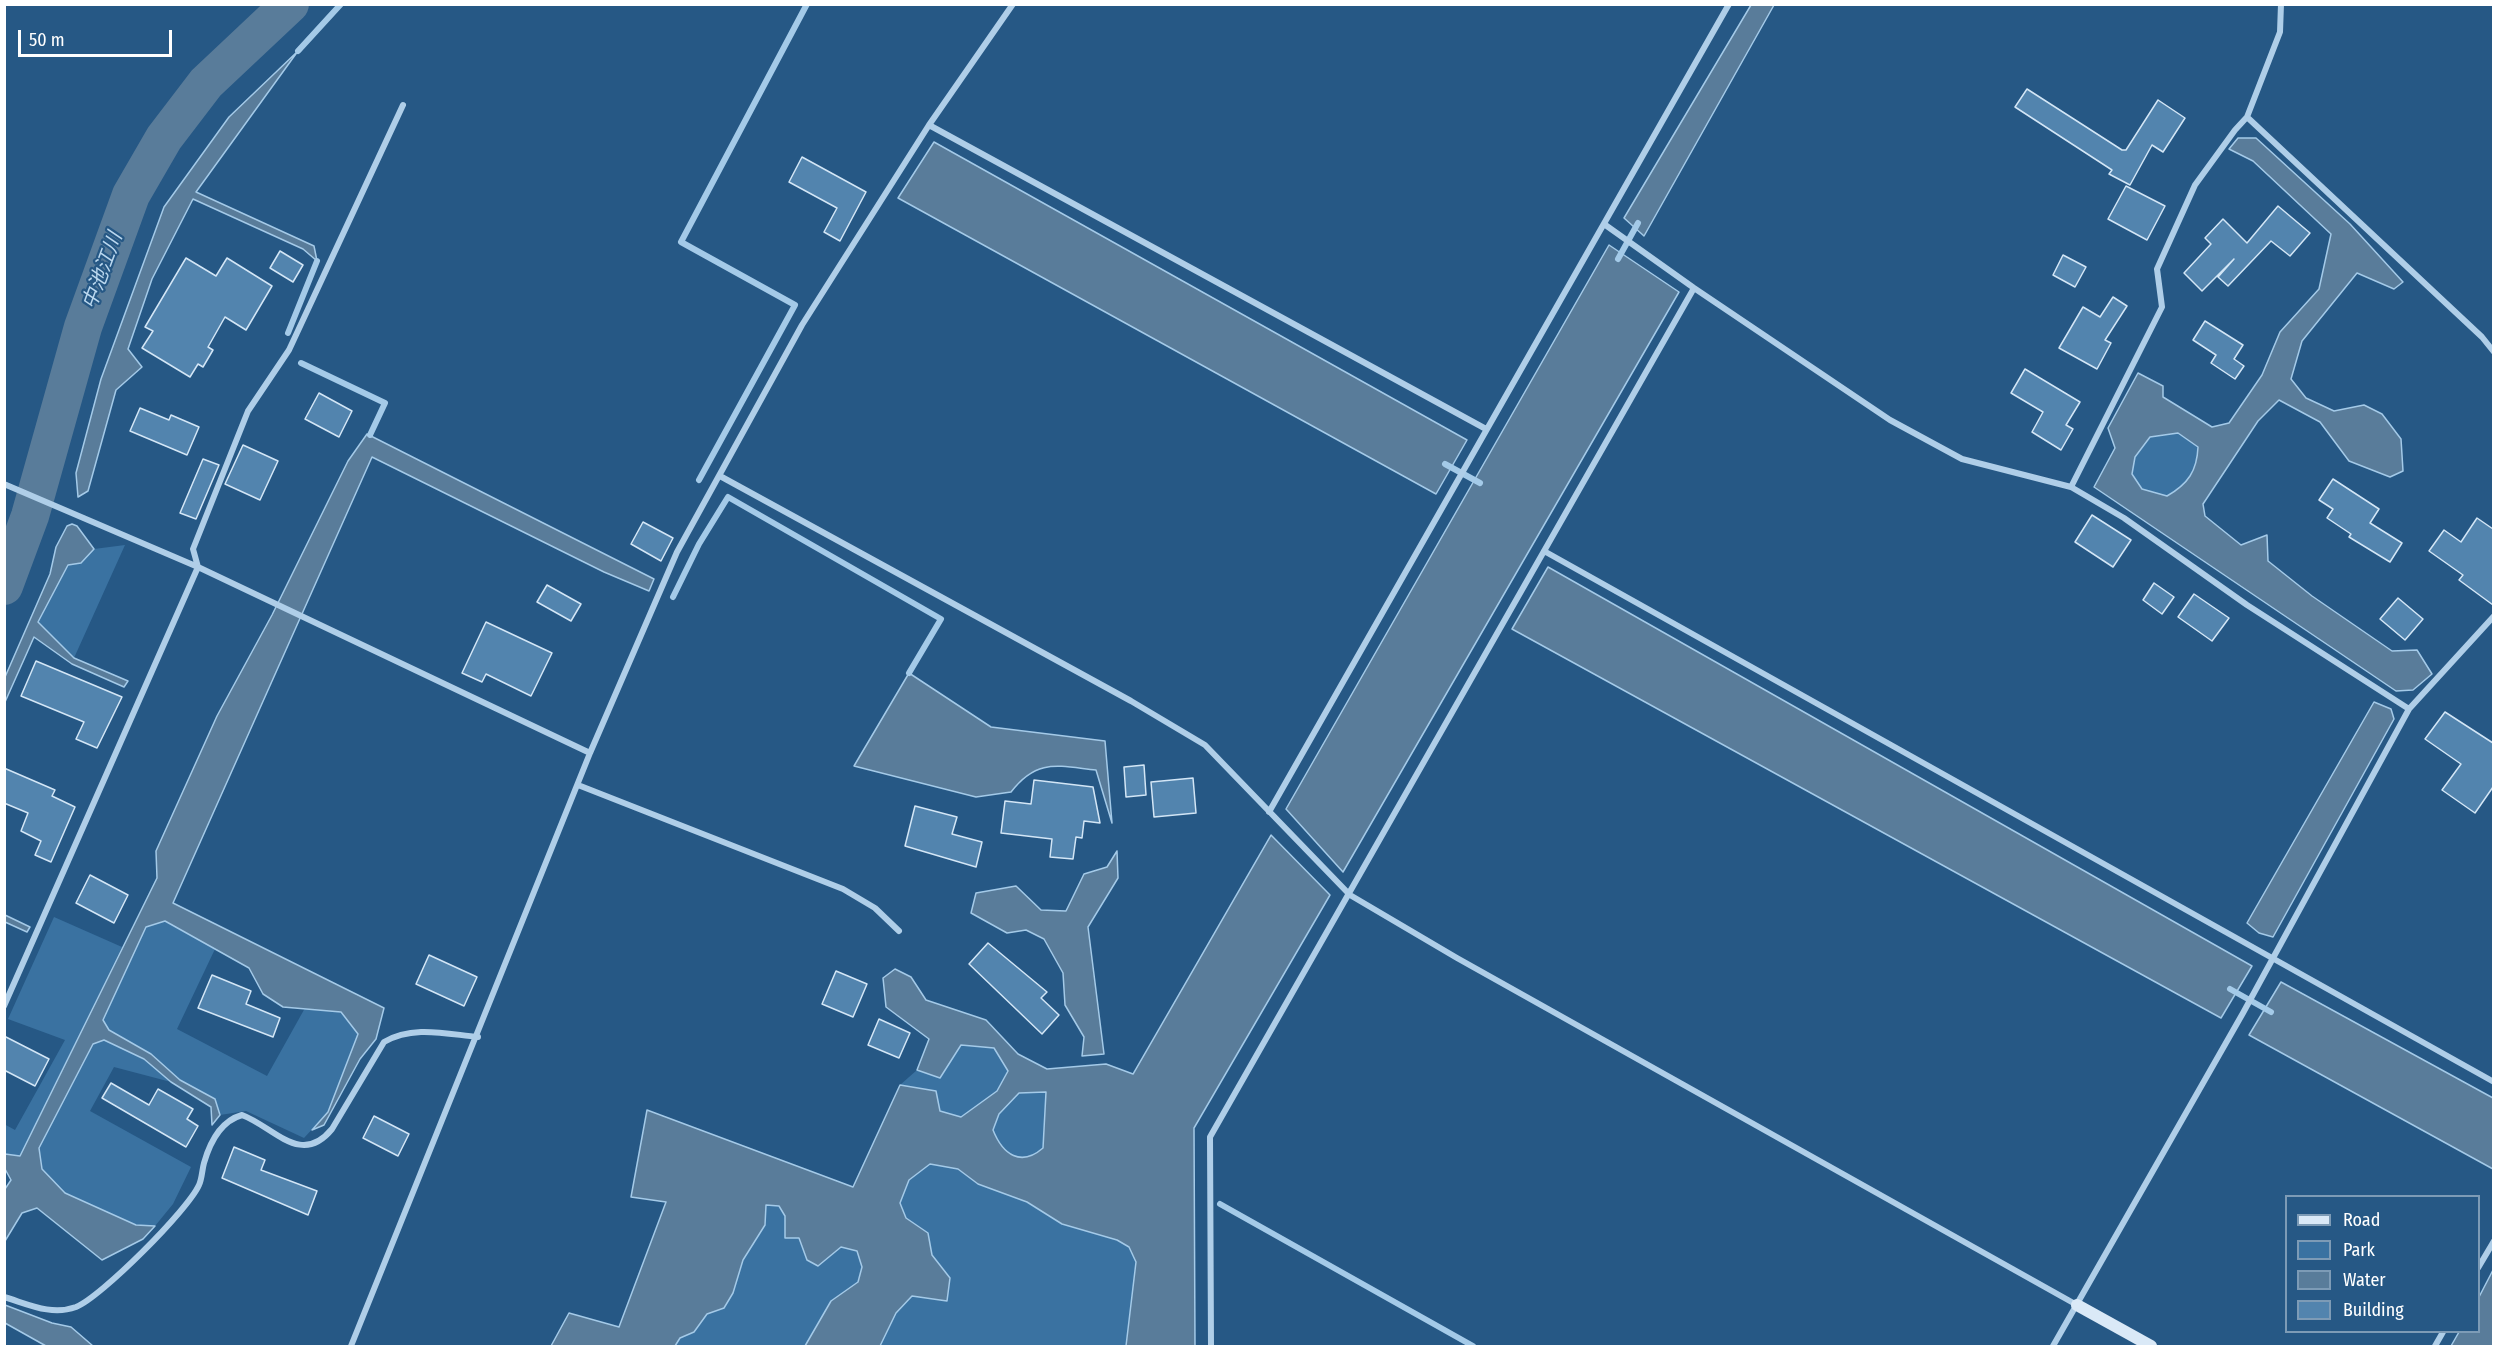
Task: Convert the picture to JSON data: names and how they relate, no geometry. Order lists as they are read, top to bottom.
{
  "water": ["中池江川"],
  "legend": [
    "Road",
    "Park",
    "Water",
    "Building"
  ],
  "scale_bar": "50 m"
}
